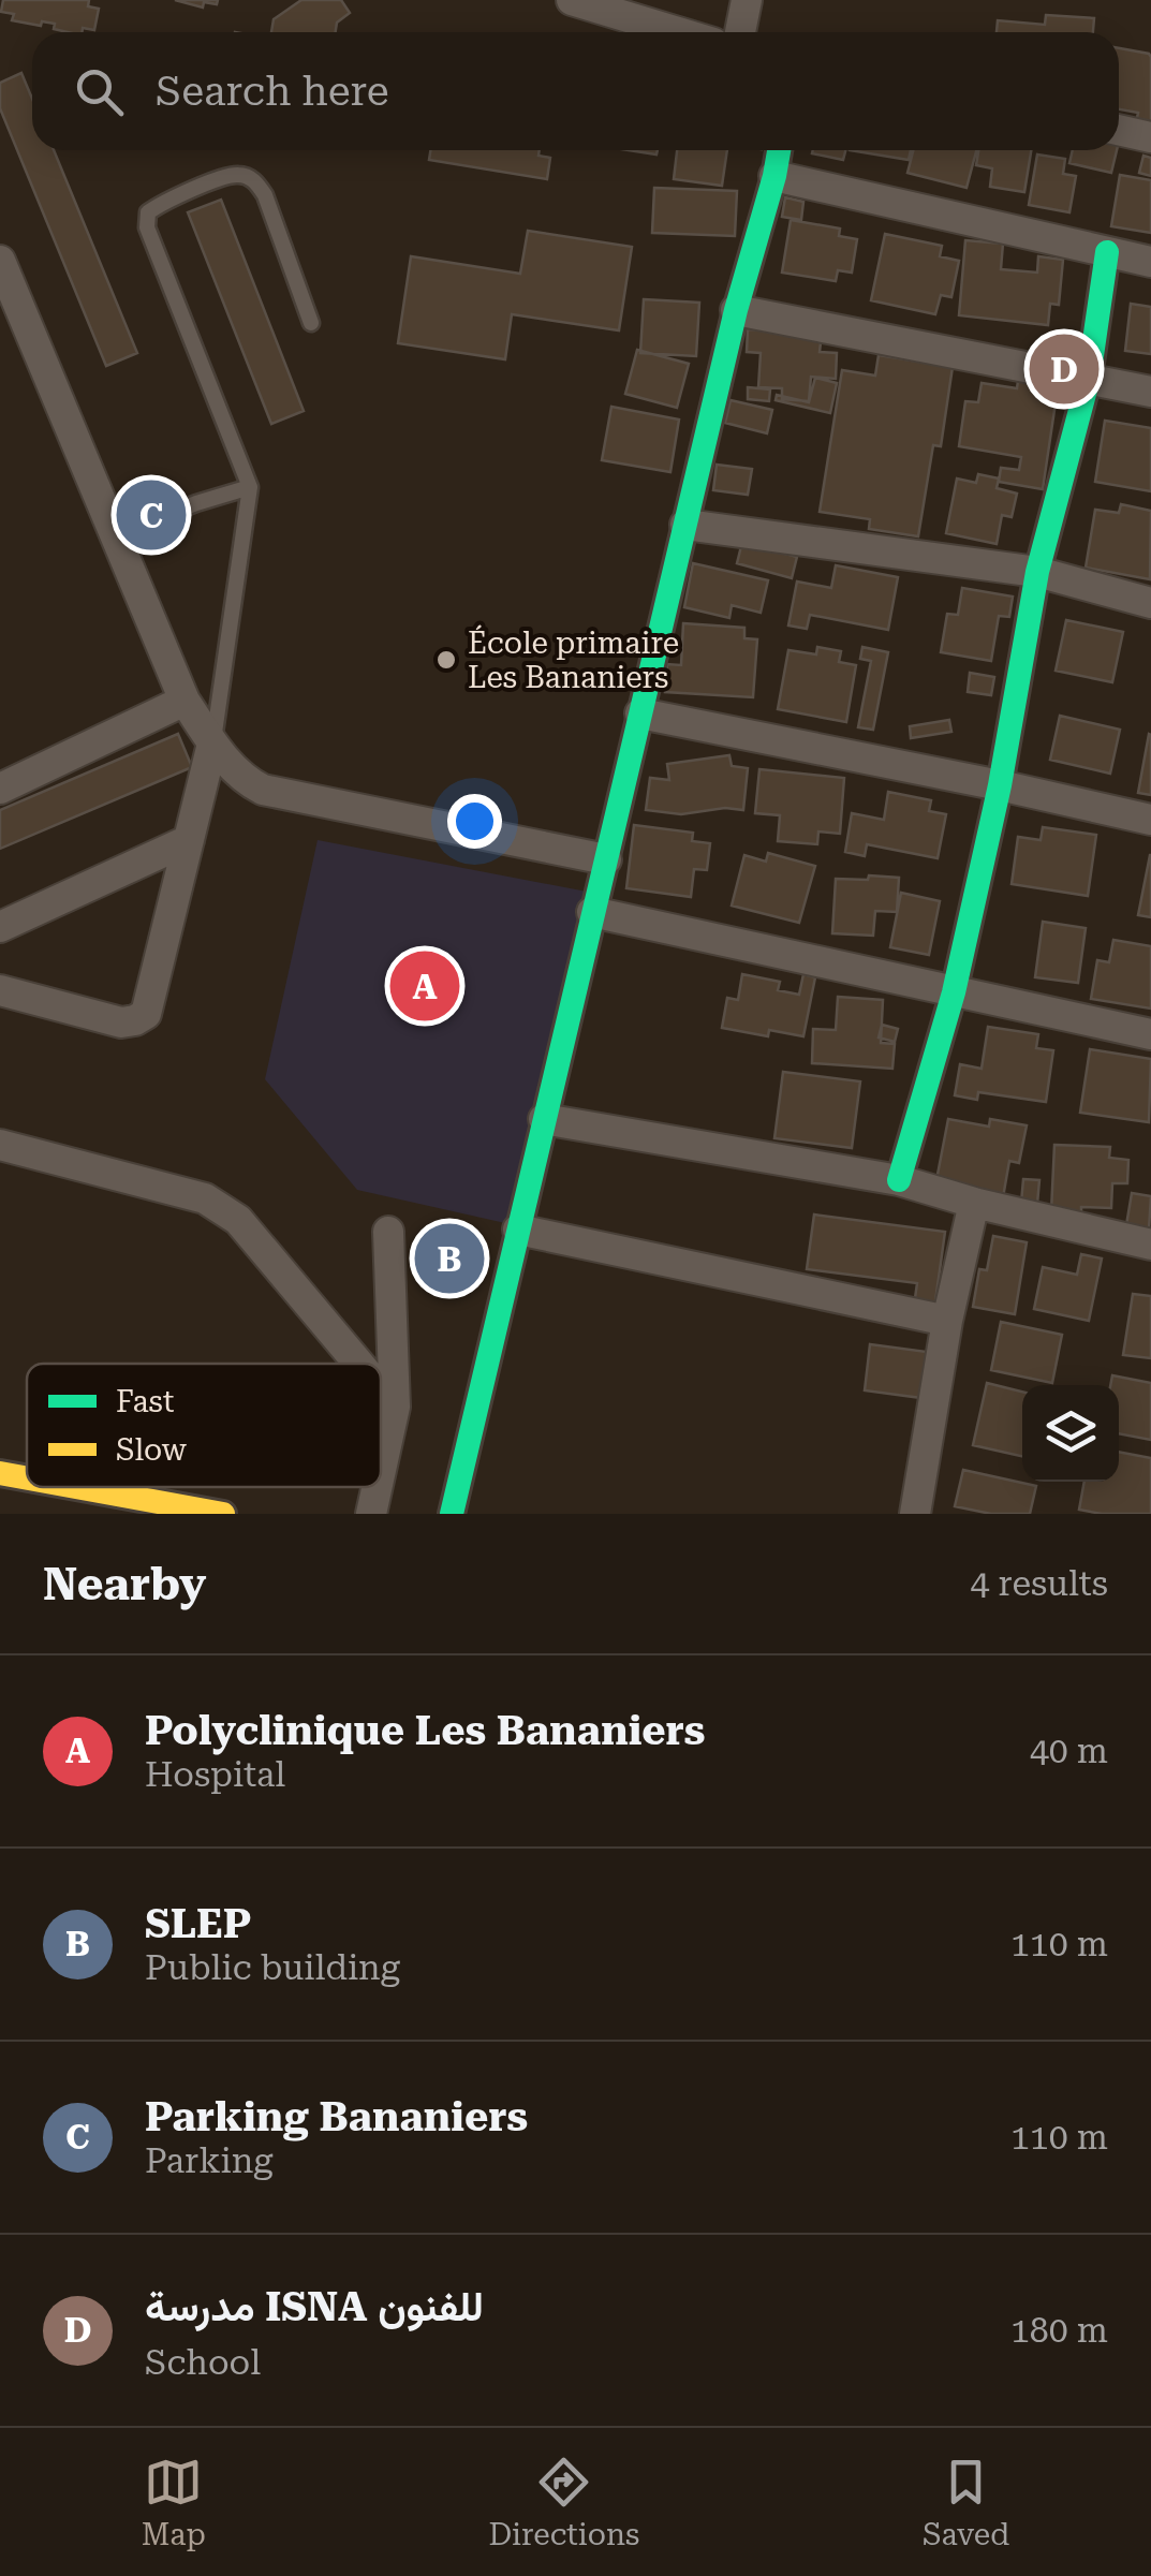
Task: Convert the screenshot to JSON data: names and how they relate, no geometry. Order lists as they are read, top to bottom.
{
  "places": ["École primaire Les Bananiers"],
  "legend": ["Fast", "Slow"],
  "page": {
    "search": "Search here",
    "pins": [
      "D",
      "C",
      "A",
      "B"
    ],
    "heading": ["Nearby", "4 results"],
    "list": [
      {
        "mark": "A",
        "name": "Polyclinique Les Bananiers",
        "note": "Hospital",
        "value": "40 m"
      },
      {
        "mark": "B",
        "name": "SLEP",
        "note": "Public building",
        "value": "110 m"
      },
      {
        "mark": "C",
        "name": "Parking Bananiers",
        "note": "Parking",
        "value": "110 m"
      },
      {
        "mark": "D",
        "name": "مدرسة ISNA للفنون",
        "note": "School",
        "value": "180 m"
      }
    ],
    "nav": ["Map", "Directions", "Saved"]
  }
}
